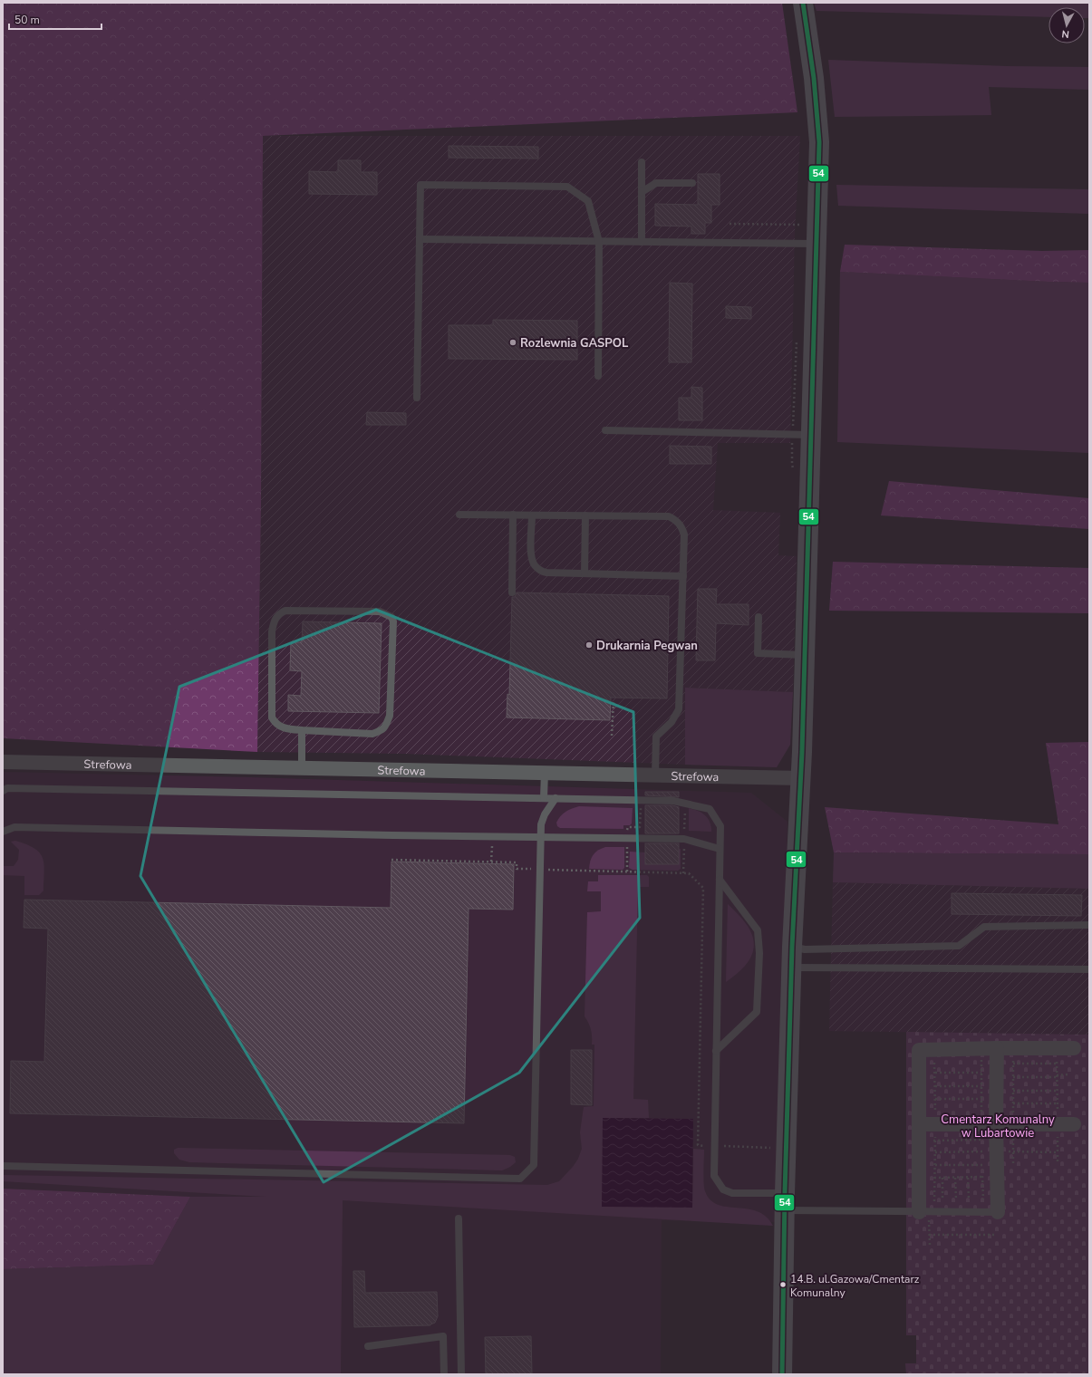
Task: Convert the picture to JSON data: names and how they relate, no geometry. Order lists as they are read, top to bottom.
{
  "streets": {
    "street": ["Strefowa"]
  },
  "parks": ["Cmentarz Komunalny w Lubartowie"],
  "places": ["Rozlewnia GASPOL", "Drukarnia Pegwan", "14.B. ul.Gazowa/Cmentarz Komunalny"],
  "lines": ["transit line 54"],
  "scale_bar": "50 m",
  "north": "bottom"
}
